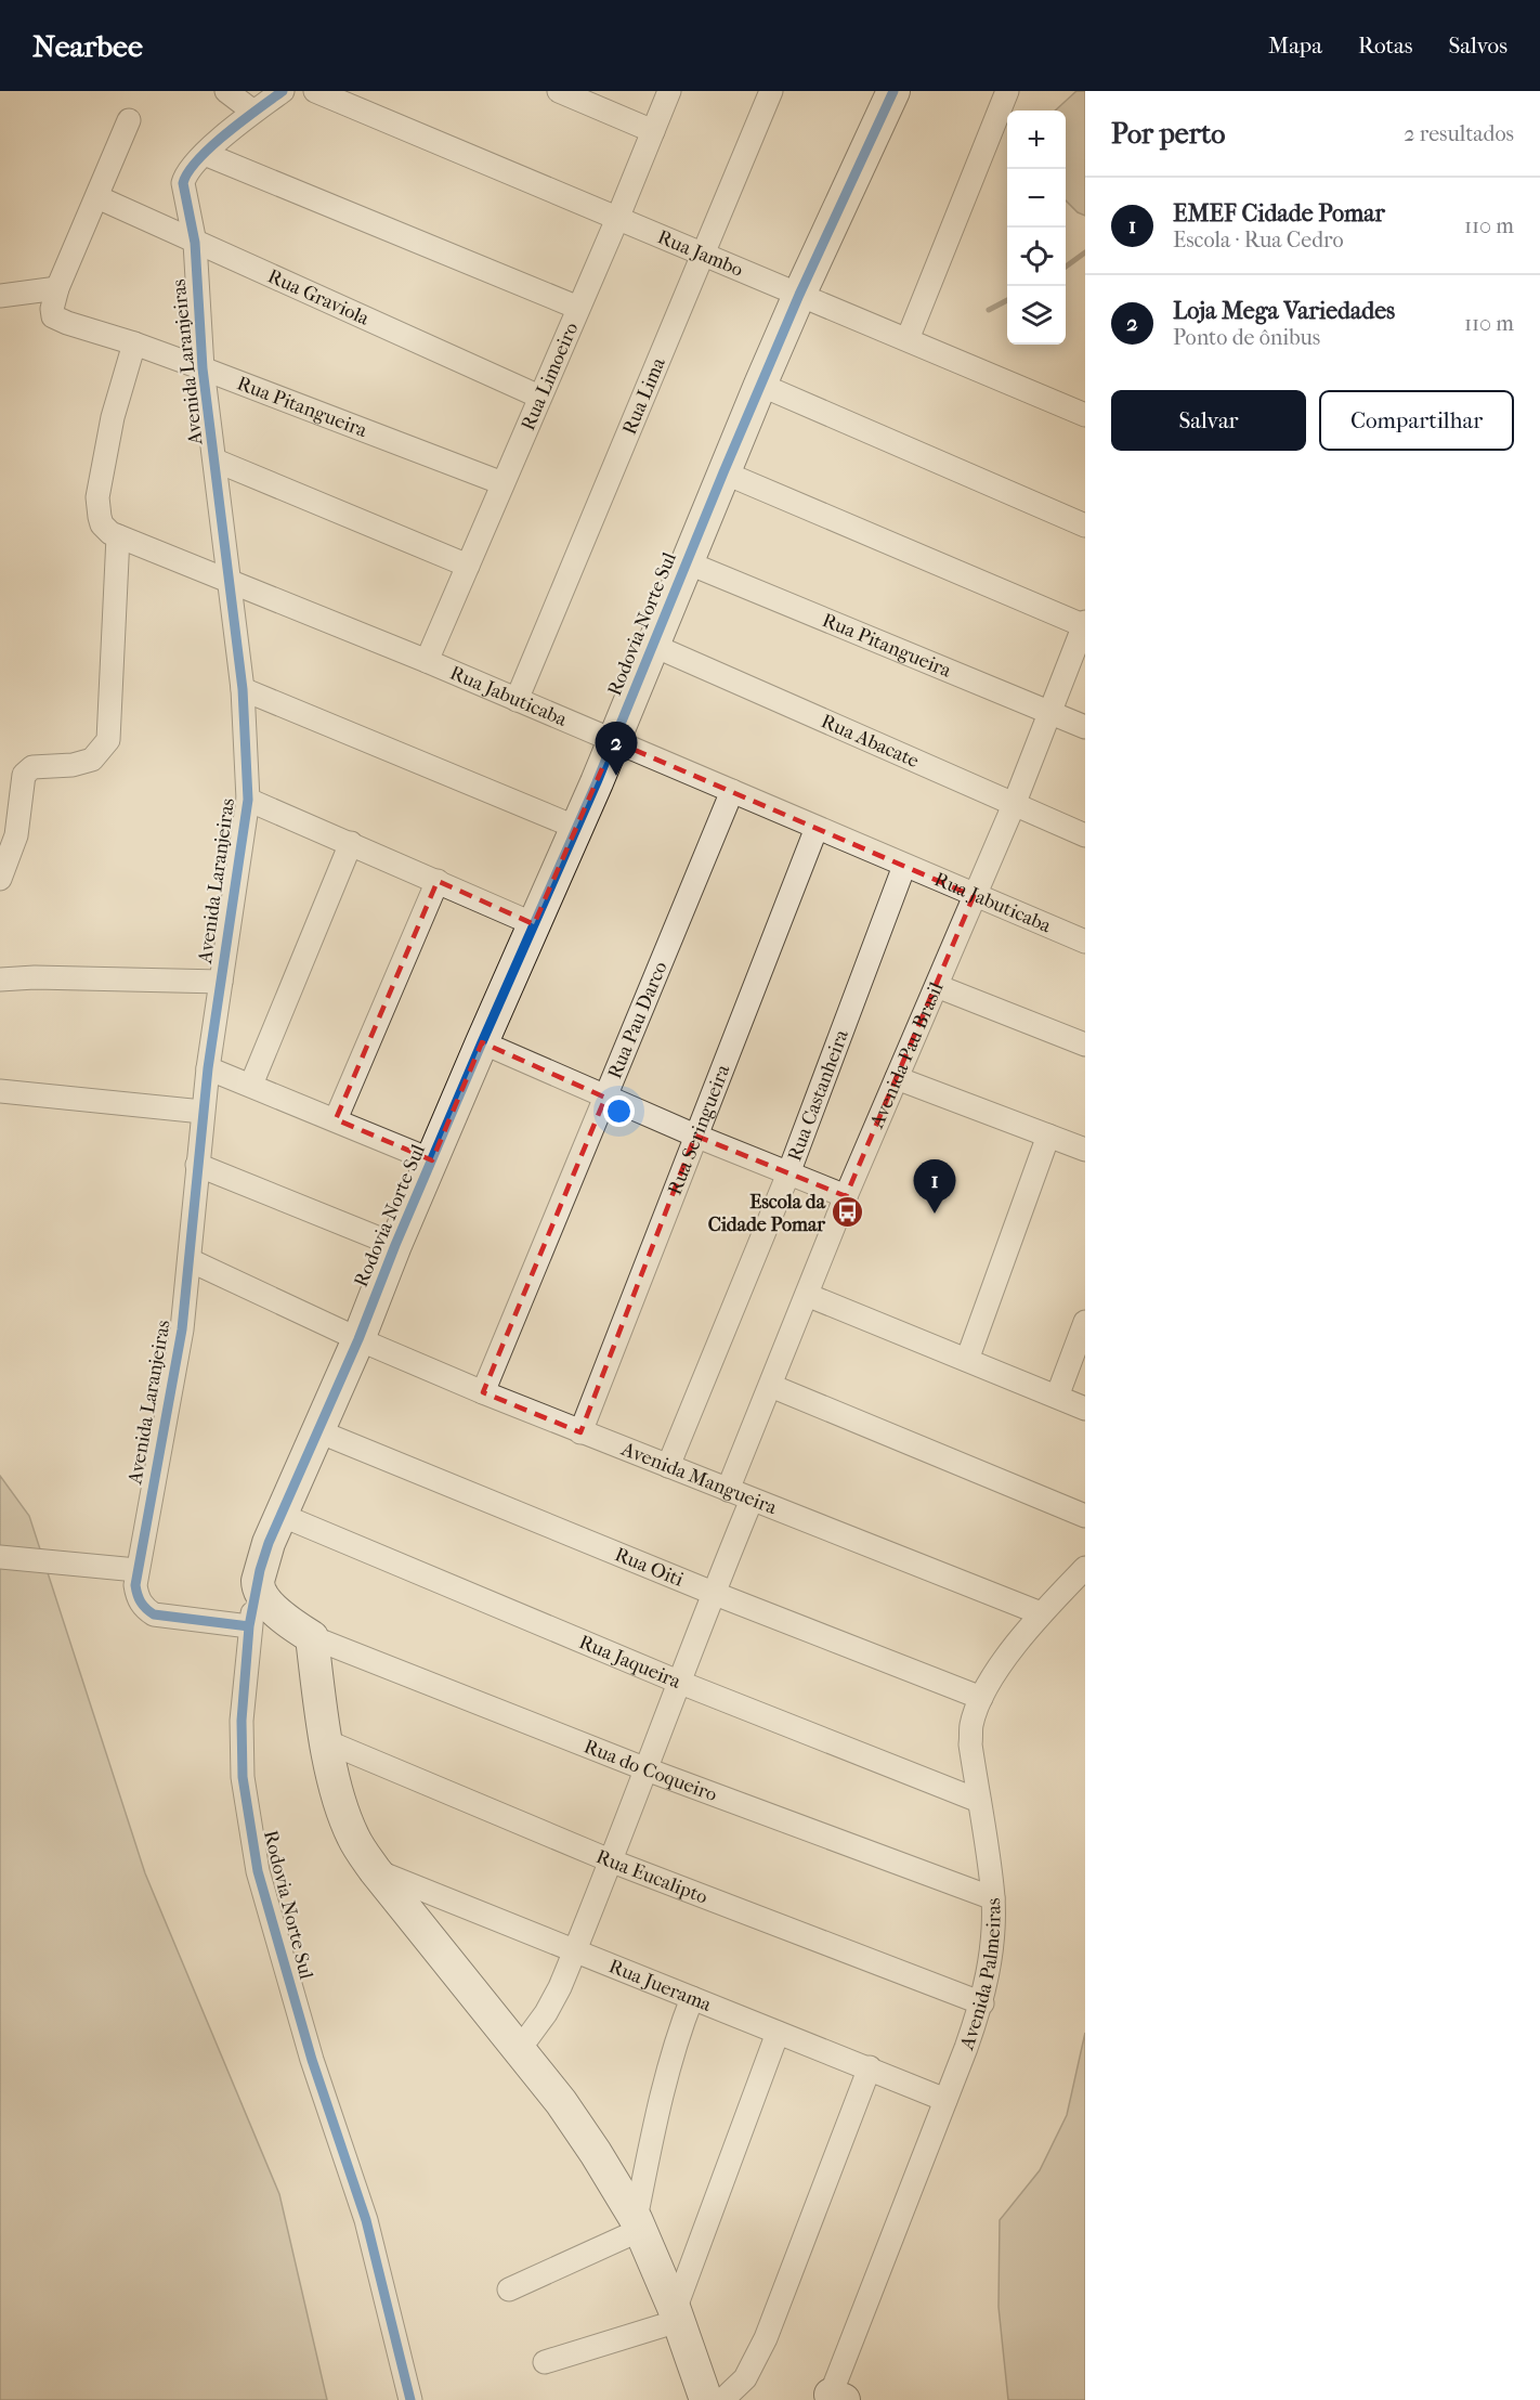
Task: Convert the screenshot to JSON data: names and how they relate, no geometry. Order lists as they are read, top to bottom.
{
  "streets": {
    "street": [
      "Rua Jambo",
      "Rua Graviola",
      "Avenida Laranjeiras",
      "Rua Limoeiro",
      "Rua Lima",
      "Rua Pitangueira",
      "Rodovia Norte Sul",
      "Rua Jabuticaba",
      "Rua Abacate",
      "Rua Pau Darco",
      "Avenida Pau Brasil",
      "Rua Castanheira",
      "Rua Seringueira",
      "Avenida Mangueira",
      "Rua Oiti",
      "Rua Jaqueira",
      "Rua do Coqueiro",
      "Rua Eucalipto",
      "Avenida Palmeiras",
      "Rua Juerama"
    ]
  },
  "crossings": [
    ["Rua Jambo", "Rua Limoeiro"],
    ["Rua Jambo", "Rua Lima"],
    ["Rua Jambo", "Rodovia Norte Sul"],
    ["Rua Graviola", "Avenida Laranjeiras"],
    ["Rua Graviola", "Rua Limoeiro"],
    ["Avenida Laranjeiras", "Rua Pitangueira"],
    ["Avenida Laranjeiras", "Rodovia Norte Sul"],
    ["Avenida Laranjeiras", "Rua Jabuticaba"],
    ["Avenida Laranjeiras", "Avenida Mangueira"],
    ["Rua Limoeiro", "Rua Pitangueira"],
    ["Rua Limoeiro", "Rua Jabuticaba"],
    ["Rua Lima", "Rua Jabuticaba"],
    ["Rua Pitangueira", "Rodovia Norte Sul"],
    ["Rua Pitangueira", "Avenida Pau Brasil"],
    ["Rodovia Norte Sul", "Rua Jabuticaba"],
    ["Rodovia Norte Sul", "Rua Abacate"],
    ["Rodovia Norte Sul", "Avenida Mangueira"],
    ["Rodovia Norte Sul", "Rua Oiti"],
    ["Rodovia Norte Sul", "Rua Jaqueira"],
    ["Rua Jabuticaba", "Rua Pau Darco"],
    ["Rua Jabuticaba", "Avenida Pau Brasil"],
    ["Rua Jabuticaba", "Rua Castanheira"],
    ["Rua Jabuticaba", "Rua Seringueira"],
    ["Rua Abacate", "Avenida Pau Brasil"],
    ["Rua Pau Darco", "Avenida Mangueira"],
    ["Avenida Pau Brasil", "Avenida Mangueira"],
    ["Rua Castanheira", "Avenida Mangueira"],
    ["Rua Seringueira", "Avenida Mangueira"],
    ["Avenida Mangueira", "Avenida Palmeiras"],
    ["Rua Oiti", "Avenida Palmeiras"],
    ["Rua Jaqueira", "Avenida Palmeiras"],
    ["Rua do Coqueiro", "Avenida Palmeiras"],
    ["Rua Eucalipto", "Avenida Palmeiras"],
    ["Avenida Palmeiras", "Rua Juerama"]
  ],
  "places": {
    "bus stop": ["Escola da Cidade Pomar"]
  },
  "page": {
    "header": "Nearbee",
    "nav": ["Mapa", "Rotas", "Salvos"],
    "heading": ["Por perto", "2 resultados"],
    "map_buttons": ["+", "−"],
    "list": [
      {
        "mark": "1",
        "name": "EMEF Cidade Pomar",
        "note": "Escola · Rua Cedro",
        "value": "110 m"
      },
      {
        "mark": "2",
        "name": "Loja Mega Variedades",
        "note": "Ponto de ônibus",
        "value": "110 m"
      }
    ],
    "buttons": ["Salvar", "Compartilhar"],
    "pins": ["2", "1"]
  }
}
